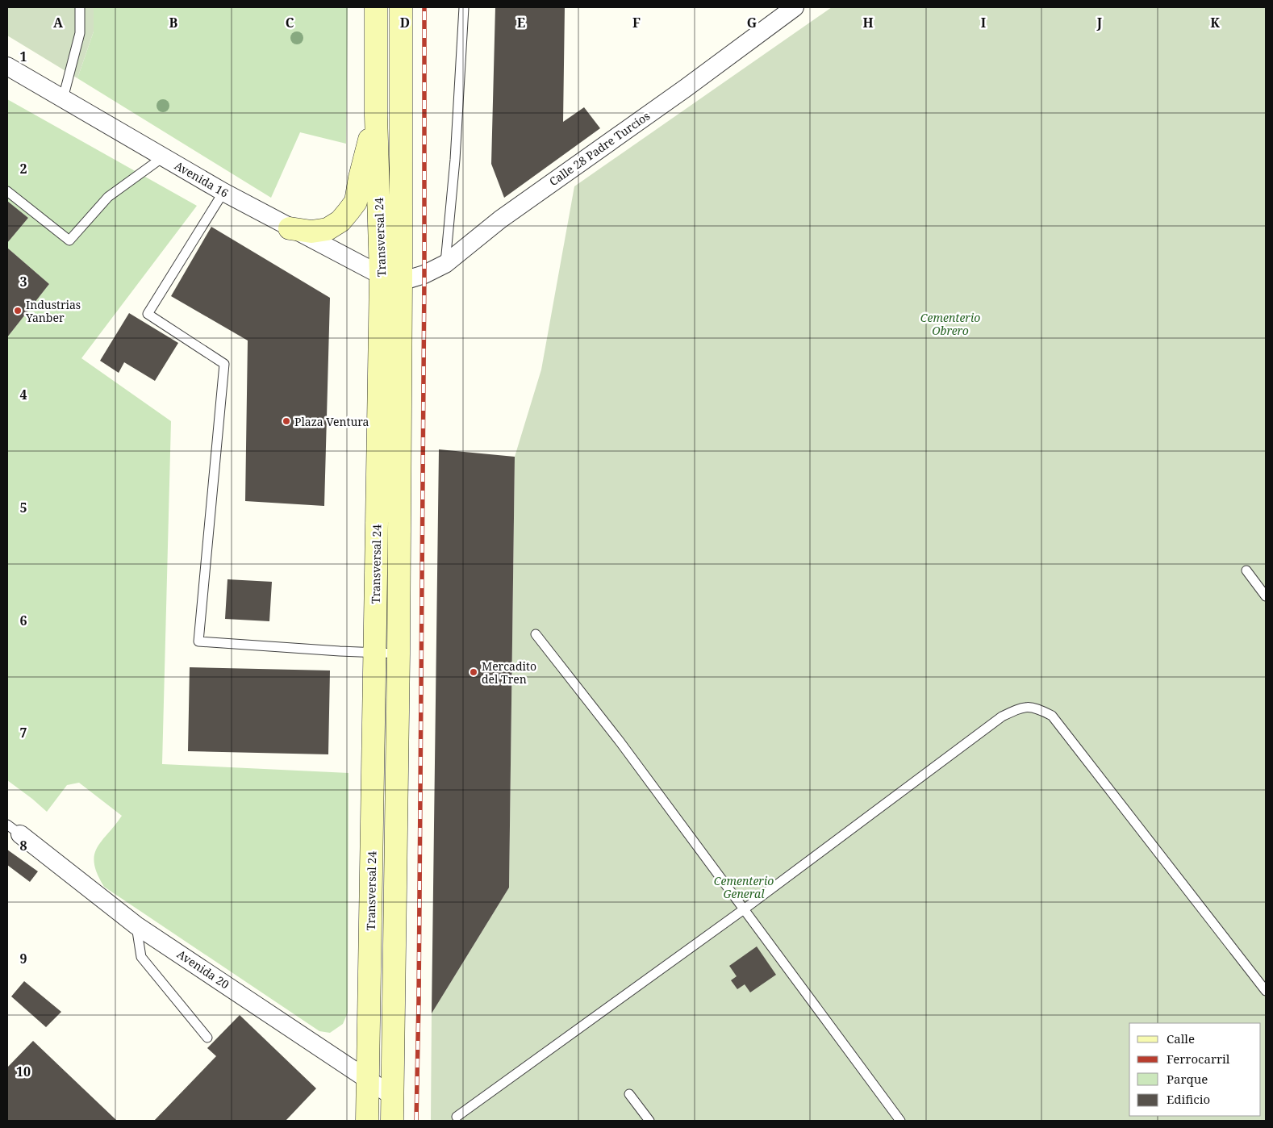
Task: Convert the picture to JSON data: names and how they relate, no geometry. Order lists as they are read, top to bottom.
{
  "streets": {
    "main road": ["Transversal 24"],
    "street": ["Calle 28 Padre Turcios", "Avenida 16", "Avenida 20"]
  },
  "crossings": [
    ["Calle 28 Padre Turcios", "Avenida 16"],
    ["Calle 28 Padre Turcios", "Transversal 24"],
    ["Avenida 16", "Transversal 24"],
    ["Transversal 24", "Avenida 20"]
  ],
  "parks": ["Cementerio Obrero", "Cementerio General"],
  "places": ["Industrias Yanber", "Plaza Ventura", "Mercadito del Tren"],
  "legend": [
    "Calle",
    "Ferrocarril",
    "Parque",
    "Edificio"
  ],
  "grid": {
    "columns": [
      "A",
      "B",
      "C",
      "D",
      "E",
      "F",
      "G",
      "H",
      "I",
      "J",
      "K"
    ],
    "rows": [
      "1",
      "2",
      "3",
      "4",
      "5",
      "6",
      "7",
      "8",
      "9",
      "10"
    ]
  }
}
